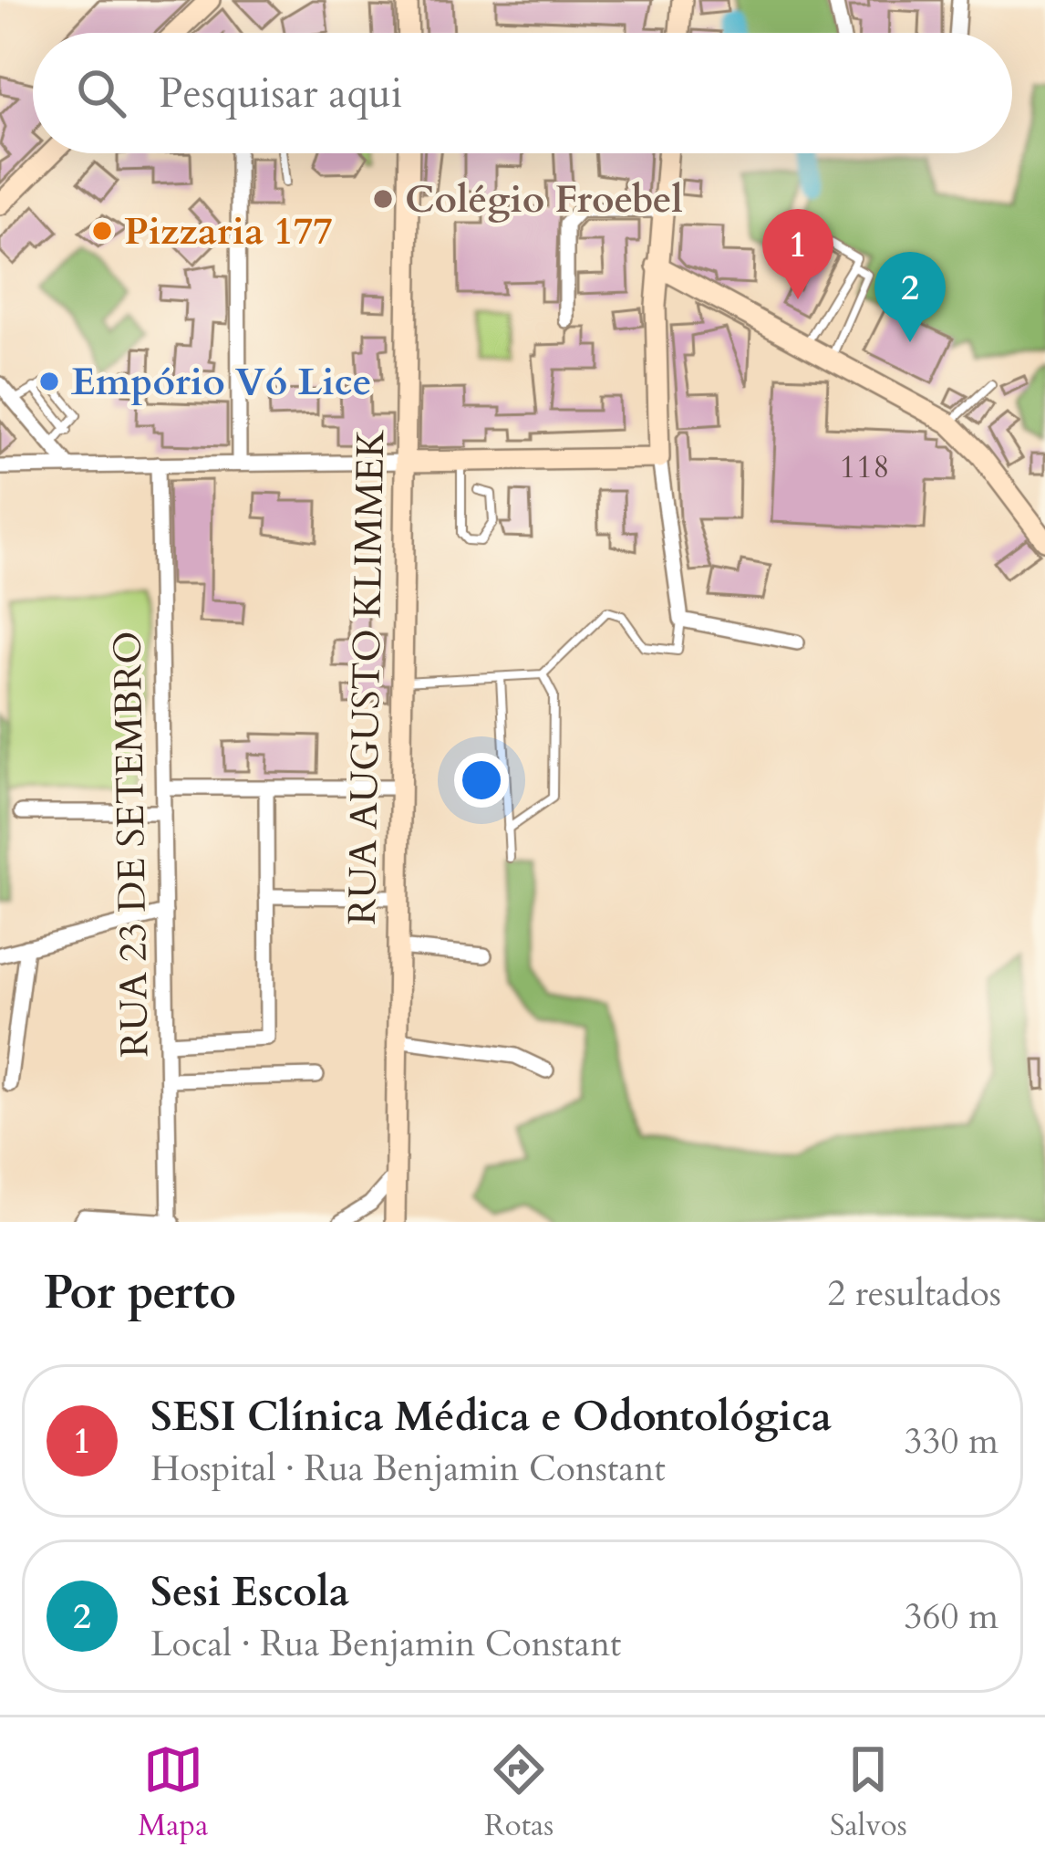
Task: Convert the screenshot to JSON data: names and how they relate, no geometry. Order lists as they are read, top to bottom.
{
  "streets": {
    "street": ["RUA AUGUSTO KLIMMEK", "RUA 23 DE SETEMBRO"]
  },
  "places": ["Colégio Froebel", "Pizzaria 177", "Empório Vó Lice"],
  "house_numbers": ["118"],
  "page": {
    "search": "Pesquisar aqui",
    "pins": ["1", "2"],
    "heading": ["Por perto", "2 resultados"],
    "list": [
      {
        "mark": "1",
        "name": "SESI Clínica Médica e Odontológica",
        "note": "Hospital · Rua Benjamin Constant",
        "value": "330 m"
      },
      {
        "mark": "2",
        "name": "Sesi Escola",
        "note": "Local · Rua Benjamin Constant",
        "value": "360 m"
      }
    ],
    "nav": ["Mapa", "Rotas", "Salvos"]
  }
}
